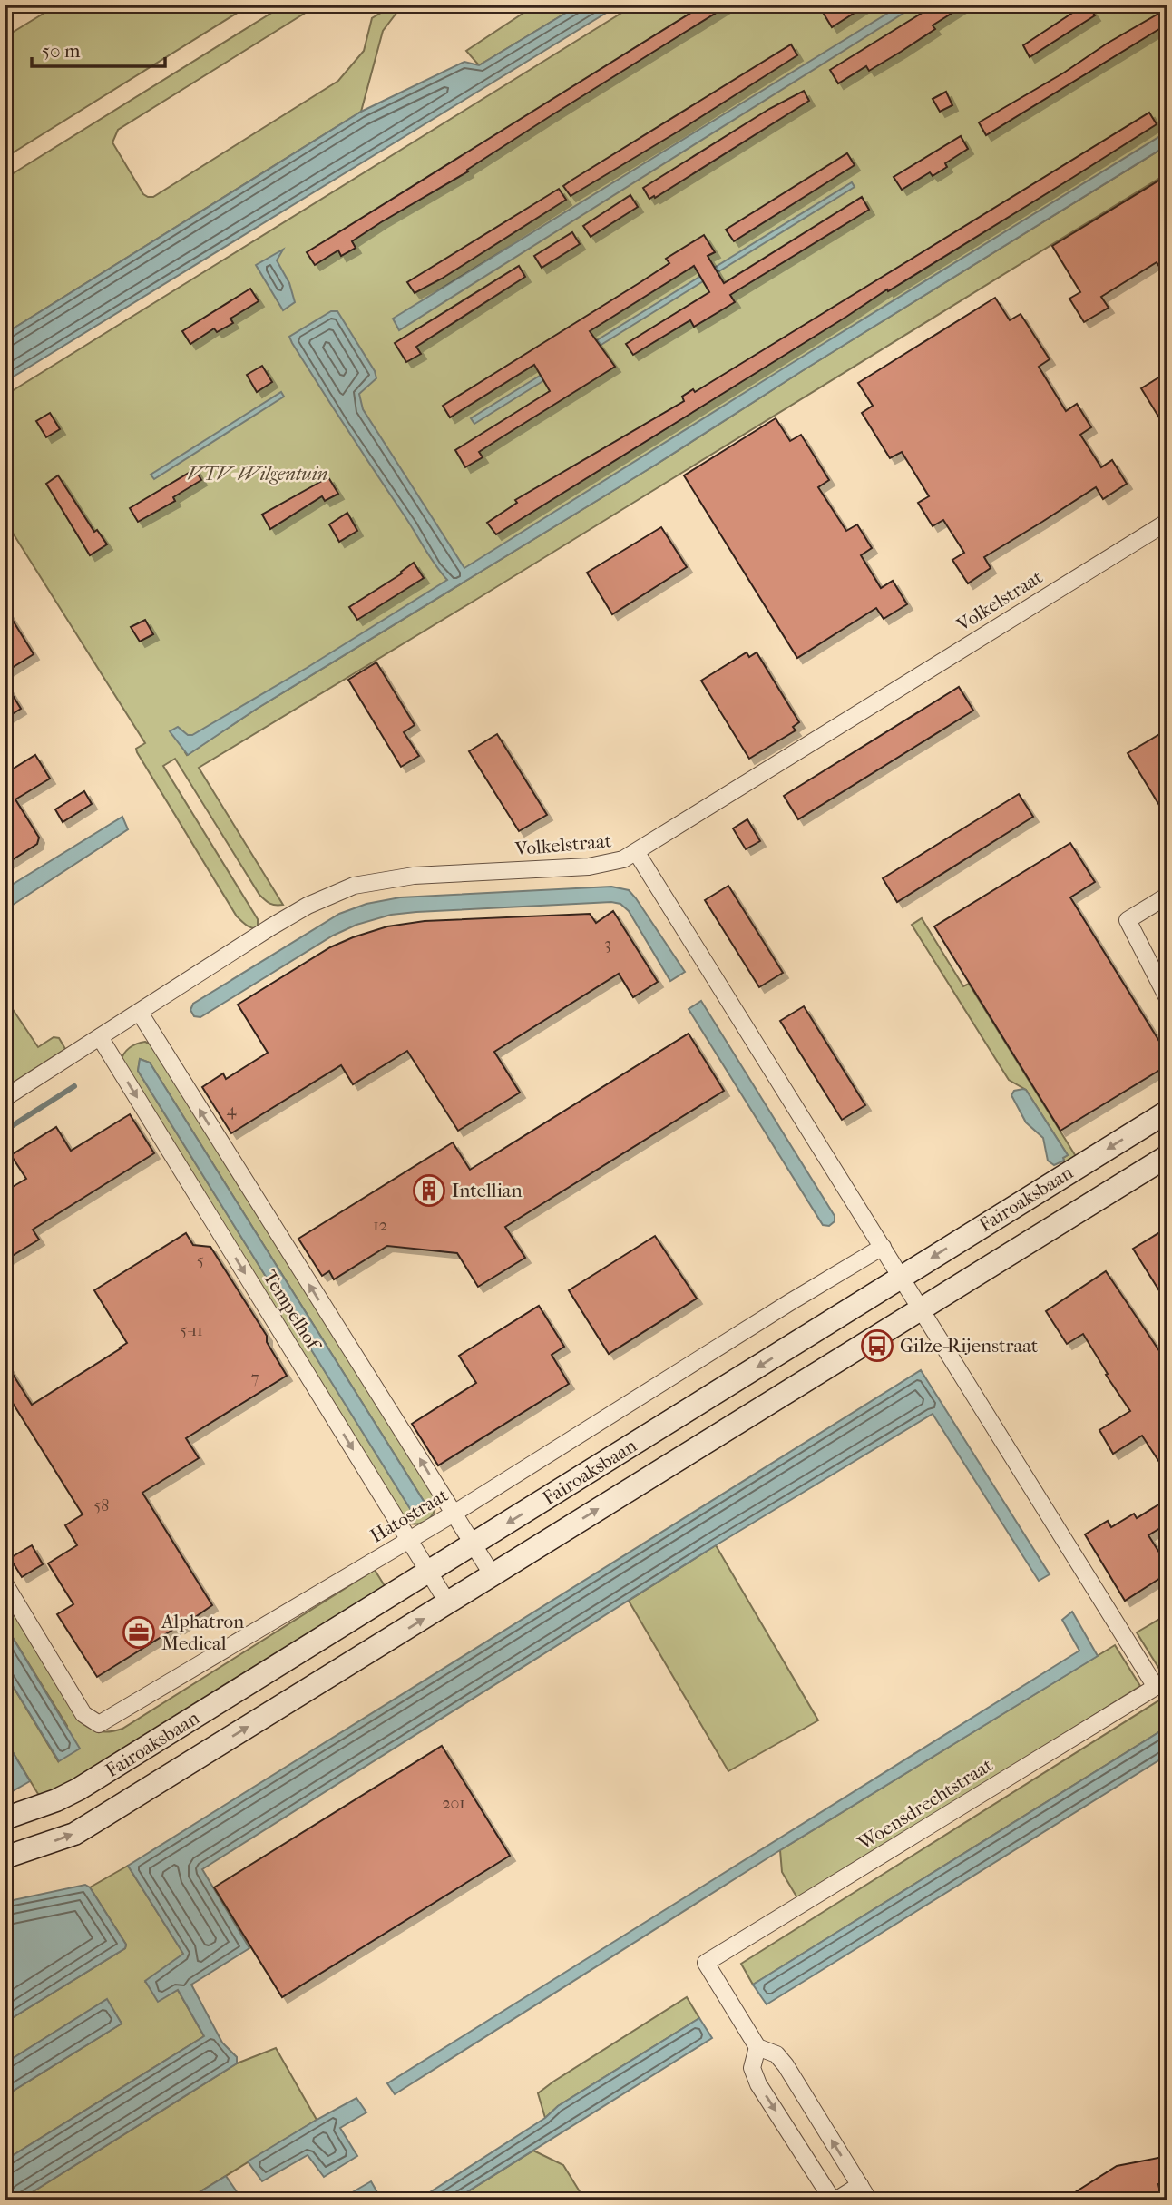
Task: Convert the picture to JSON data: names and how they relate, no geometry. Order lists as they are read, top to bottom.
{
  "streets": {
    "main road": ["Fairoaksbaan"],
    "street": [
      "Volkelstraat",
      "Tempelhof",
      "Hatostraat",
      "Woensdrechtstraat"
    ]
  },
  "crossings": [
    ["Volkelstraat", "Tempelhof"],
    ["Fairoaksbaan", "Tempelhof"],
    ["Tempelhof", "Hatostraat"]
  ],
  "parks": ["VTV-Wilgentuin"],
  "places": {
    "building": ["Intellian"],
    "bus stop": ["Gilze-Rijenstraat"],
    "office": ["Alphatron Medical"]
  },
  "house_numbers": [
    "3",
    "4",
    "12",
    "5",
    "5-11",
    "7",
    "58",
    "201"
  ],
  "scale_bar": "50 m"
}
